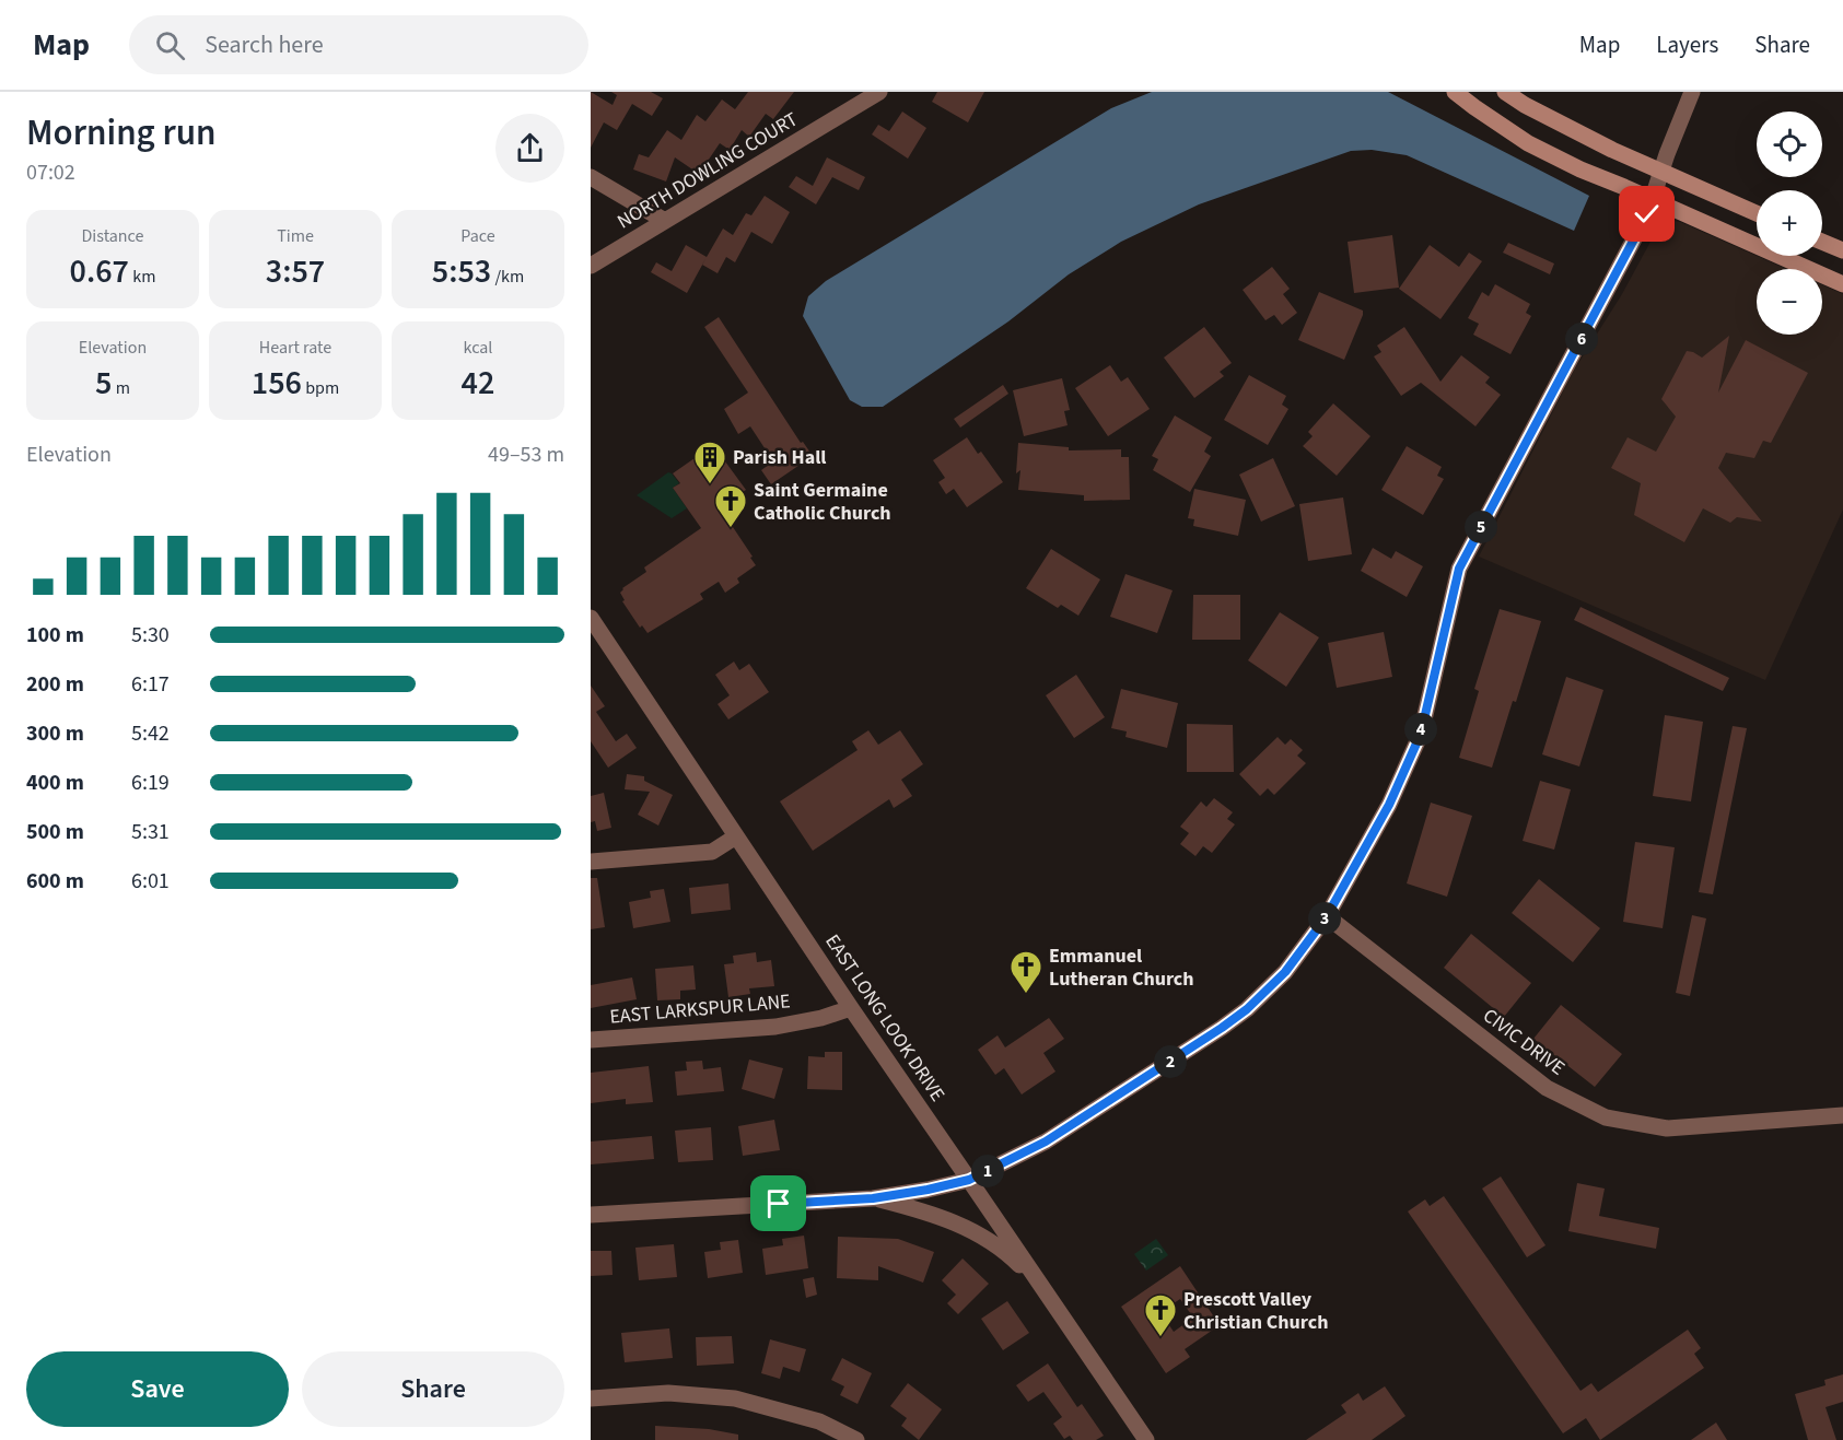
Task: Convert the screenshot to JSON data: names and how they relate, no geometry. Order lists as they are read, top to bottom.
{
  "streets": {
    "street": [
      "NORTH DOWLING COURT",
      "EAST LARKSPUR LANE",
      "EAST LONG LOOK DRIVE",
      "CIVIC DRIVE"
    ]
  },
  "crossings": [
    ["EAST LARKSPUR LANE", "EAST LONG LOOK DRIVE"]
  ],
  "places": {
    "building": ["Parish Hall"],
    "church": ["Saint Germaine Catholic Church", "Emmanuel Lutheran Church", "Prescott Valley Christian Church"]
  },
  "page": {
    "header": "Map",
    "search": "Search here",
    "nav": ["Map", "Layers", "Share"],
    "heading": ["Morning run", "07:02"],
    "map_buttons": ["+", "−"],
    "stats": [
      ["Distance", "0.67 km"],
      ["Time", "3:57"],
      ["Pace", "5:53 /km"],
      ["Elevation", "5 m"],
      ["Heart rate", "156 bpm"],
      ["kcal", "42"]
    ],
    "pins": [
      "6",
      "5",
      "4",
      "3",
      "2",
      "1"
    ],
    "chart": ["Elevation", "49–53 m"],
    "list": [
      {
        "name": "100 m",
        "note": "5:30"
      },
      {
        "name": "200 m",
        "note": "6:17"
      },
      {
        "name": "300 m",
        "note": "5:42"
      },
      {
        "name": "400 m",
        "note": "6:19"
      },
      {
        "name": "500 m",
        "note": "5:31"
      },
      {
        "name": "600 m",
        "note": "6:01"
      }
    ],
    "buttons": ["Save", "Share"]
  }
}
